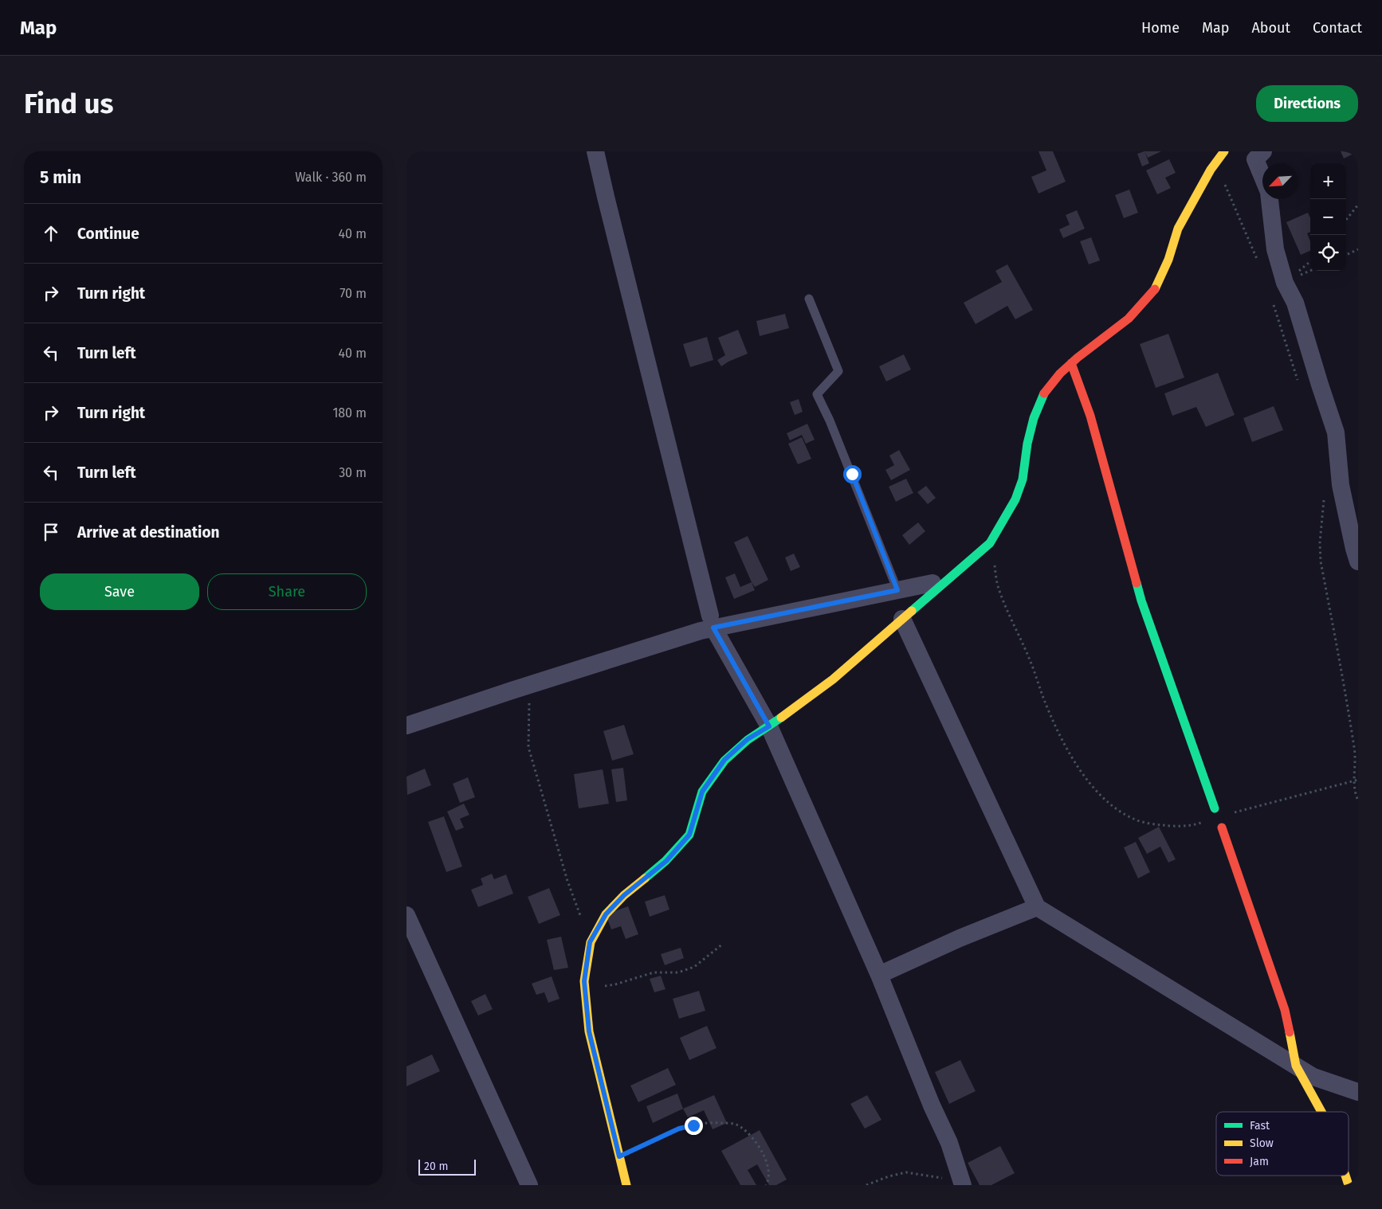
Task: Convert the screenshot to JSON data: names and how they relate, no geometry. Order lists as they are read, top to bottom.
{
  "legend": ["Fast", "Slow", "Jam"],
  "scale_bar": "20 m",
  "north": "bottom left",
  "page": {
    "header": "Map",
    "nav": [
      "Home",
      "Map",
      "About",
      "Contact"
    ],
    "buttons": [
      "Directions",
      ["Save", "Share"]
    ],
    "title": "Find us",
    "heading": ["5 min", "Walk · 360 m"],
    "map_buttons": ["+", "−"],
    "list": [
      ["Continue", "40 m"],
      ["Turn right", "70 m"],
      ["Turn left", "40 m"],
      ["Turn right", "180 m"],
      ["Turn left", "30 m"],
      "Arrive at destination"
    ],
    "scale": "20 m"
  }
}
